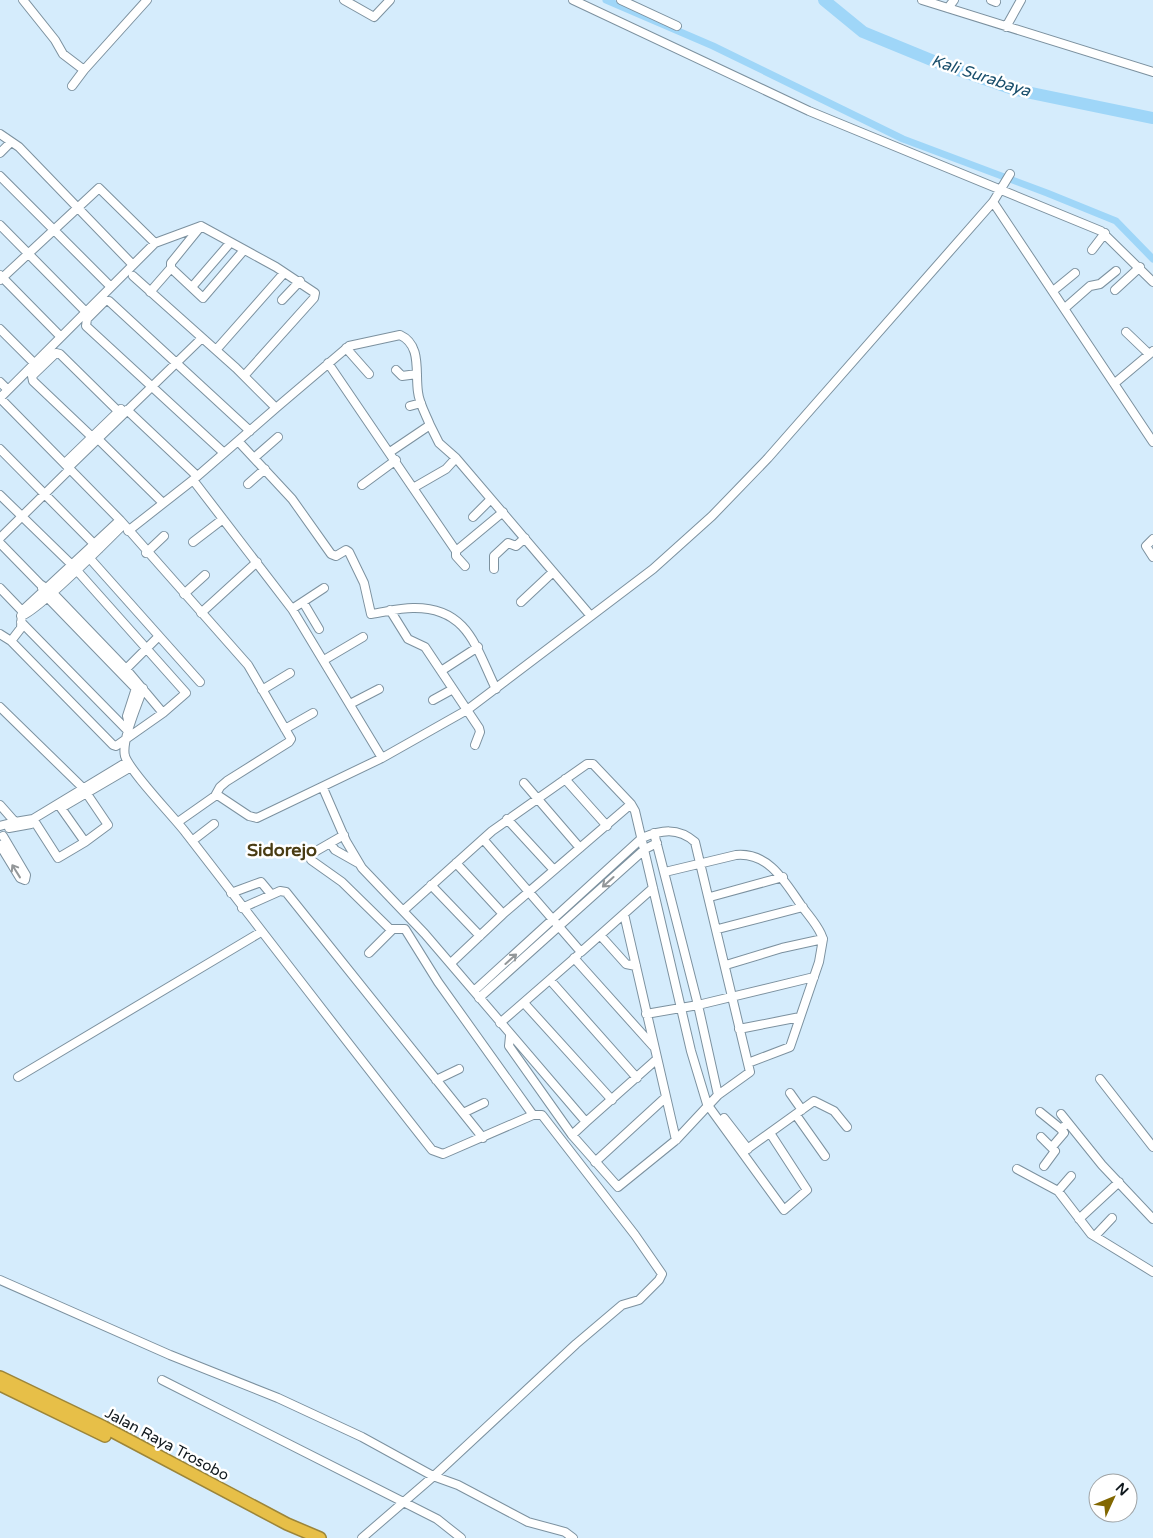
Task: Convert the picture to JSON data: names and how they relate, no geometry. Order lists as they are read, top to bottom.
{
  "streets": {
    "highway": ["Jalan Raya Trosobo"]
  },
  "districts": ["Sidorejo"],
  "water": ["Kali Surabaya"],
  "north": "top right"
}
